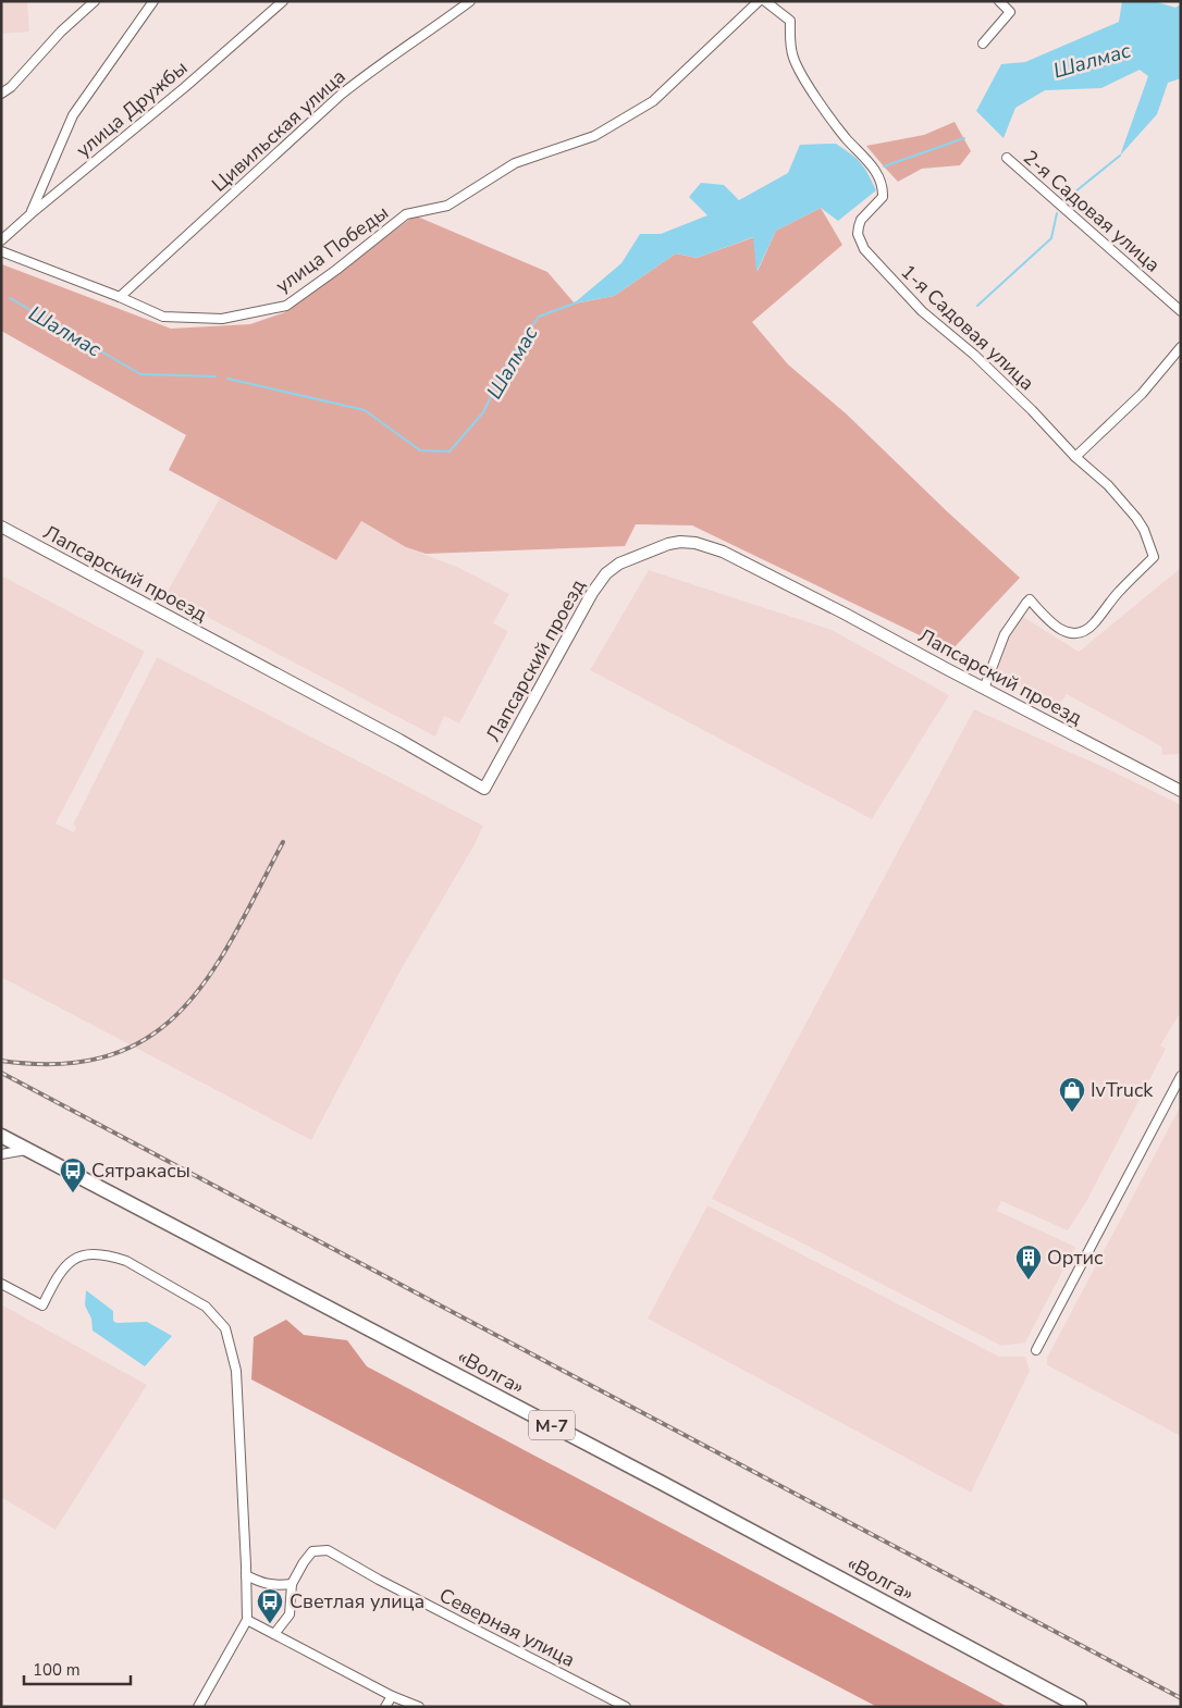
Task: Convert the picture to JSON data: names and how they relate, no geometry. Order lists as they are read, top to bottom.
{
  "streets": {
    "highway": ["«Волга»", "М-7"],
    "street": [
      "улица Дружбы",
      "Цивильская улица",
      "2-я Садовая улица",
      "улица Победы",
      "1-я Садовая улица",
      "Лапсарский проезд",
      "Северная улица"
    ]
  },
  "crossings": [
    ["Цивильская улица", "улица Победы"],
    ["1-я Садовая улица", "Лапсарский проезд"]
  ],
  "water": ["Шалмас"],
  "places": {
    "shop": ["IvTruck"],
    "bus stop": ["Сятракасы", "Светлая улица"],
    "building": ["Ортис"]
  },
  "scale_bar": "100 m"
}
